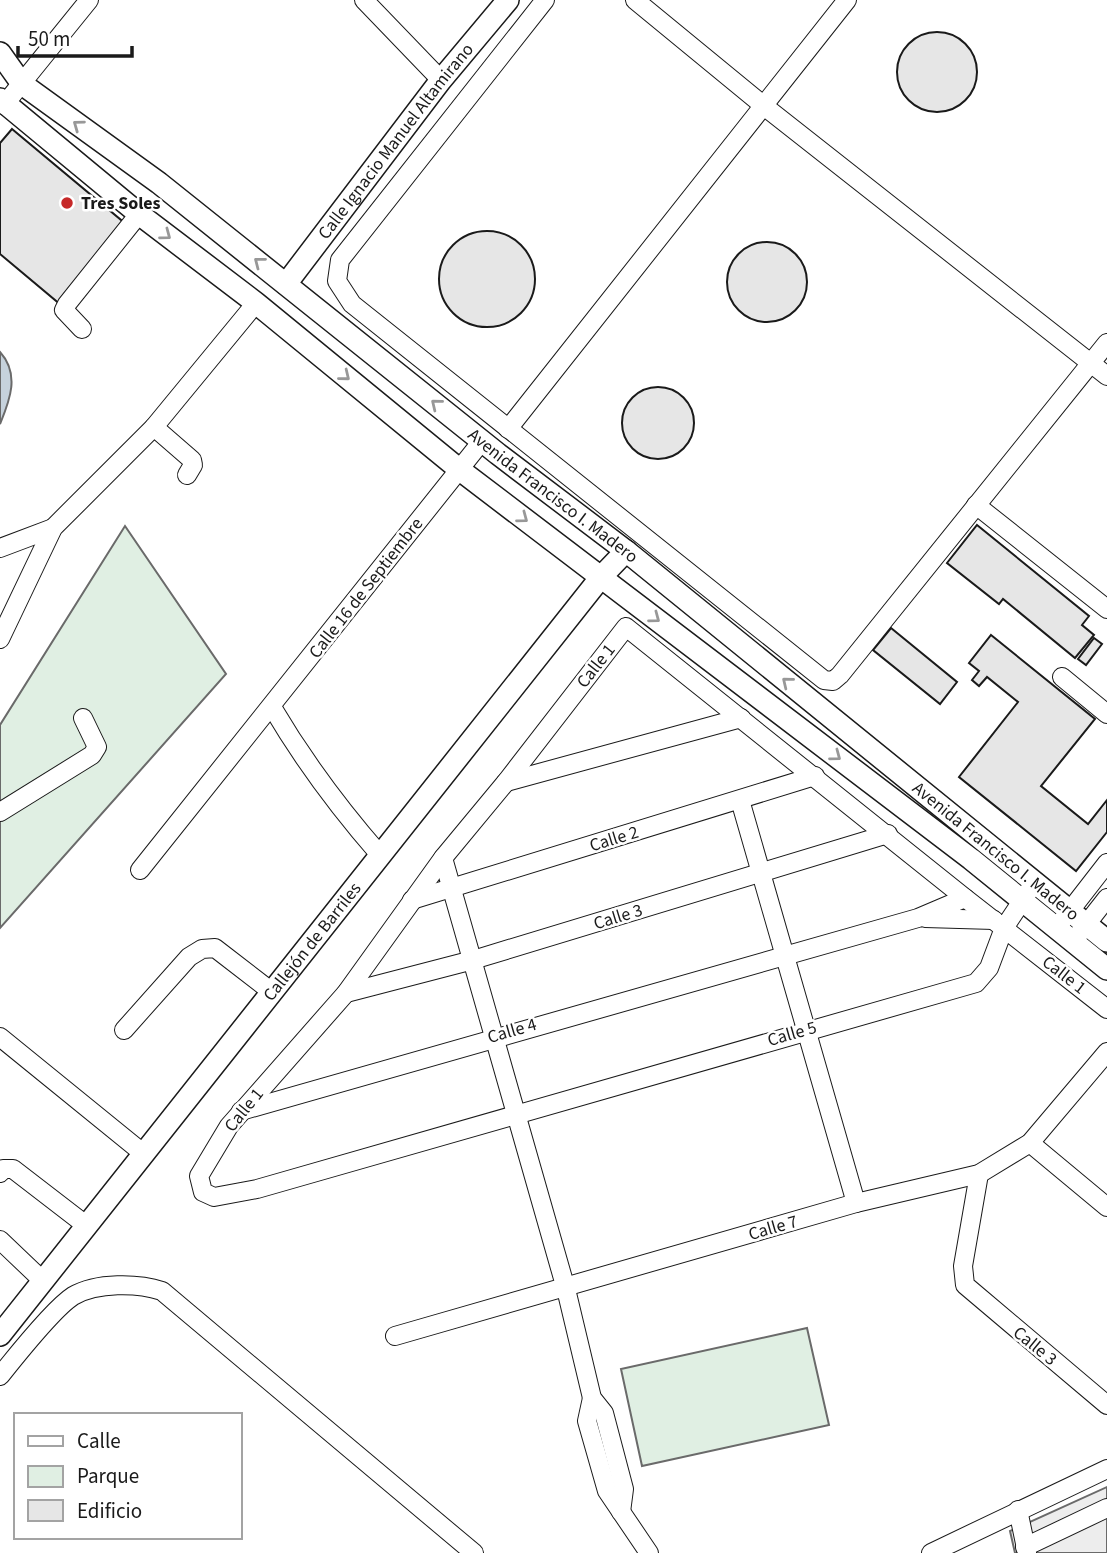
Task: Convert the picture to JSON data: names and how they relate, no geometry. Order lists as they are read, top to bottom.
{
  "streets": {
    "main road": ["Calle Ignacio Manuel Altamirano", "Avenida Francisco I. Madero", "Callejón de Barriles"],
    "street": [
      "Calle 16 de Septiembre",
      "Calle 1",
      "Calle 2",
      "Calle 3",
      "Calle 4",
      "Calle 5",
      "Calle 7"
    ]
  },
  "crossings": [
    ["Calle Ignacio Manuel Altamirano", "Avenida Francisco I. Madero"],
    ["Avenida Francisco I. Madero", "Calle 16 de Septiembre"],
    ["Avenida Francisco I. Madero", "Callejón de Barriles"],
    ["Avenida Francisco I. Madero", "Calle 5"],
    ["Calle 1", "Calle 2"],
    ["Calle 1", "Calle 3"],
    ["Calle 1", "Calle 4"],
    ["Calle 1", "Calle 5"],
    ["Calle 3", "Calle 7"],
    ["Calle 4", "Calle 5"]
  ],
  "places": ["Tres Soles"],
  "legend": ["Calle", "Parque", "Edificio"],
  "scale_bar": "50 m"
}
